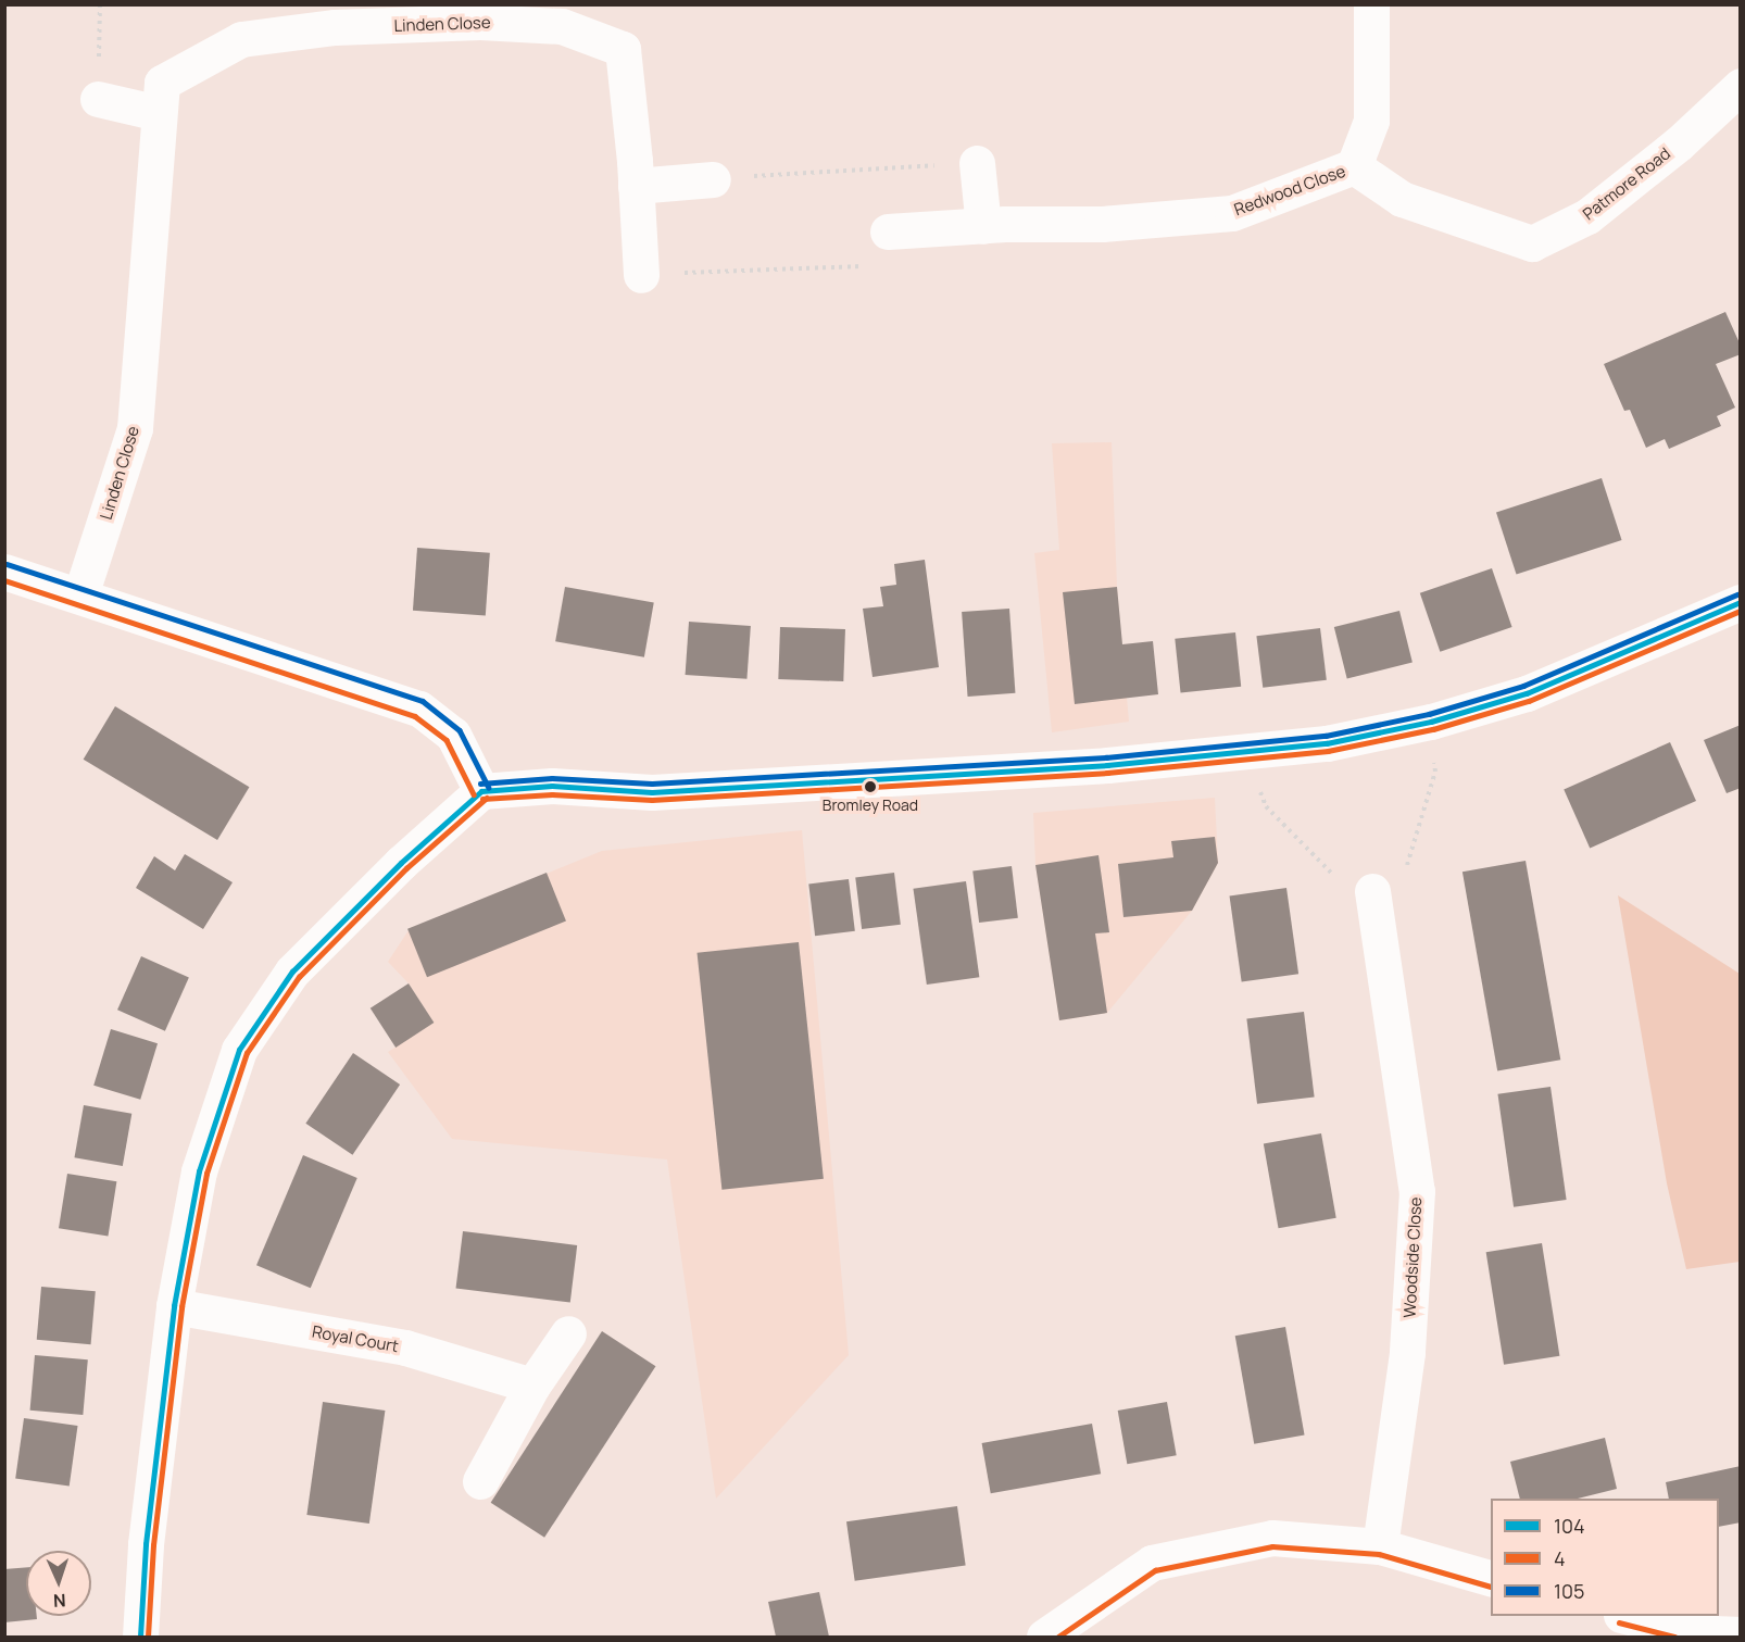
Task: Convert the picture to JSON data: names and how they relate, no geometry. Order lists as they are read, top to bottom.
{
  "streets": {
    "street": [
      "Linden Close",
      "Patmore Road",
      "Redwood Close",
      "Woodside Close",
      "Royal Court"
    ]
  },
  "crossings": [
    ["Patmore Road", "Redwood Close"]
  ],
  "places": ["Bromley Road"],
  "lines": ["transit line 105", "transit line 4", "transit line 104"],
  "legend": ["104", "4", "105"],
  "north": "bottom"
}
